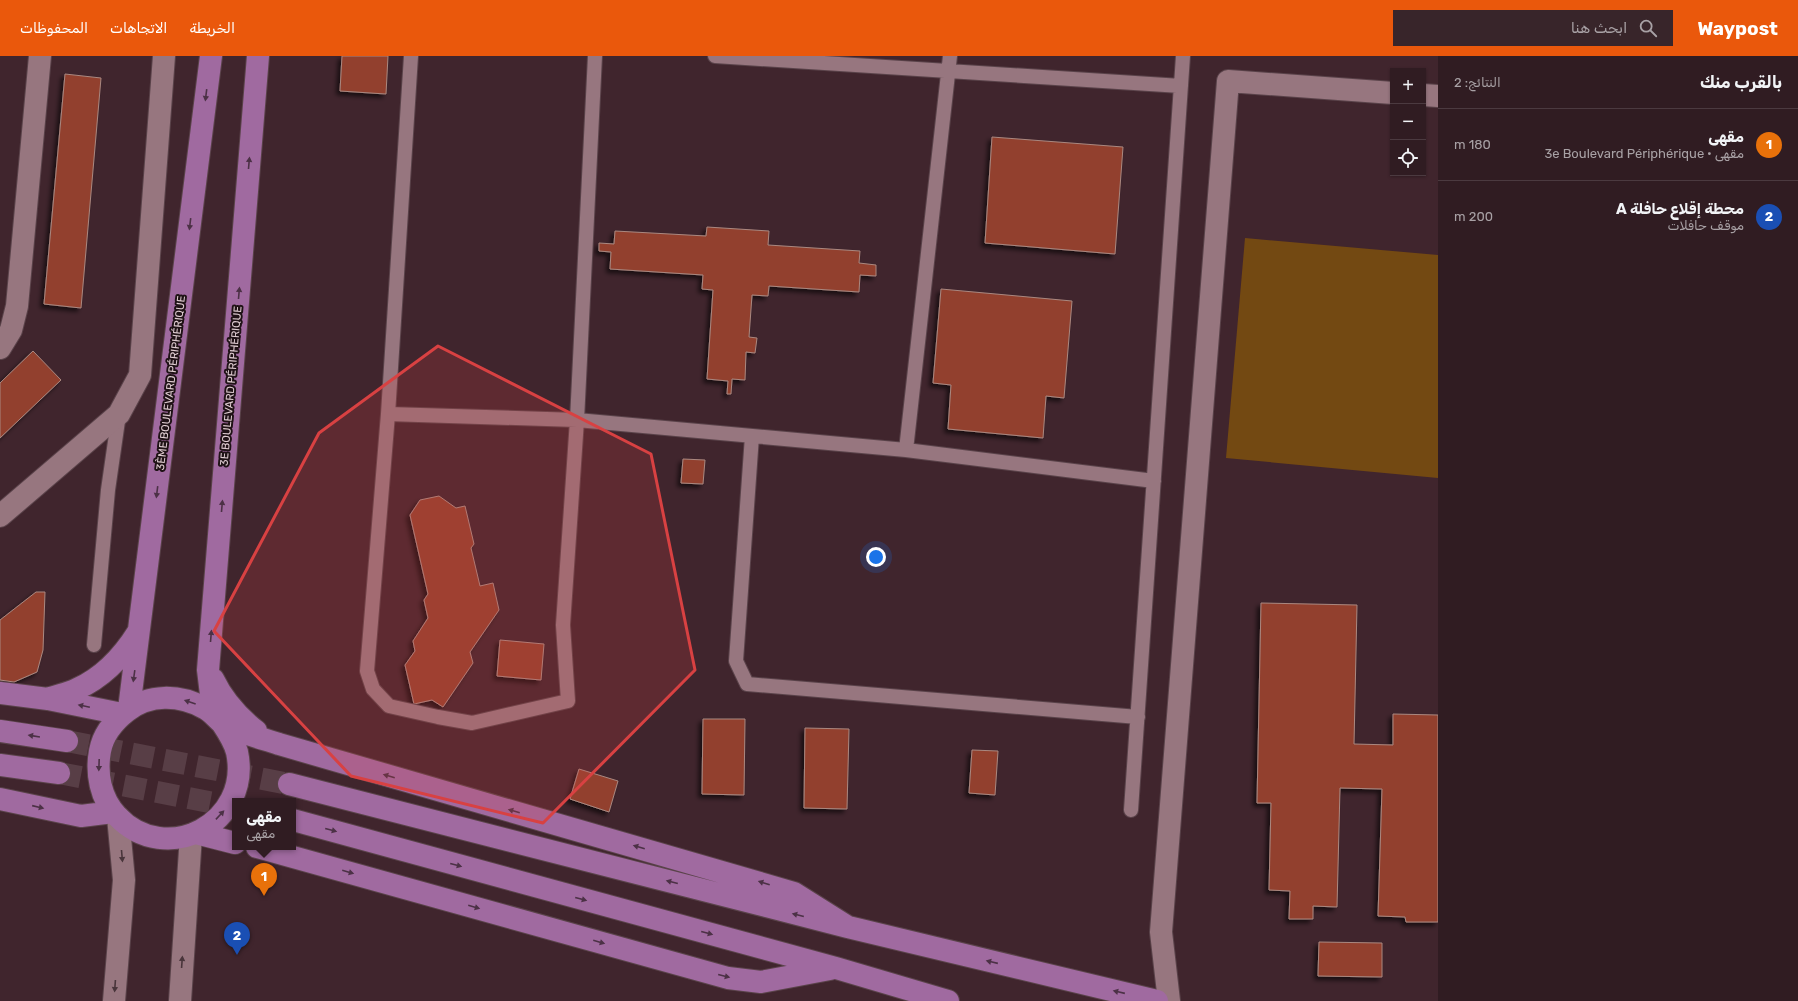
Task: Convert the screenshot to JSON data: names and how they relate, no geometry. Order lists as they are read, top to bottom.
{
  "streets": {
    "highway": ["3ÈME BOULEVARD PÉRIPHÉRIQUE", "3E BOULEVARD PÉRIPHÉRIQUE"]
  },
  "crossings": [
    ["3ÈME BOULEVARD PÉRIPHÉRIQUE", "3E BOULEVARD PÉRIPHÉRIQUE"]
  ],
  "one_way": ["3ÈME BOULEVARD PÉRIPHÉRIQUE", "3E BOULEVARD PÉRIPHÉRIQUE"],
  "page": {
    "header": "Waypost",
    "search": "ابحث هنا",
    "nav": ["الخريطة", "الاتجاهات", "المحفوظات"],
    "heading": ["بالقرب منك", "النتائج: 2"],
    "map_buttons": ["+", "−"],
    "list": [
      {
        "mark": "1",
        "name": "مقهى",
        "note": "مقهى · 3e Boulevard Périphérique",
        "value": "180 m"
      },
      {
        "mark": "2",
        "name": "محطة إقلاع حافلة A",
        "note": "موقف حافلات",
        "value": "200 m"
      }
    ],
    "popup": ["مقهى", "مقهى"],
    "pins": ["1", "2"]
  }
}
